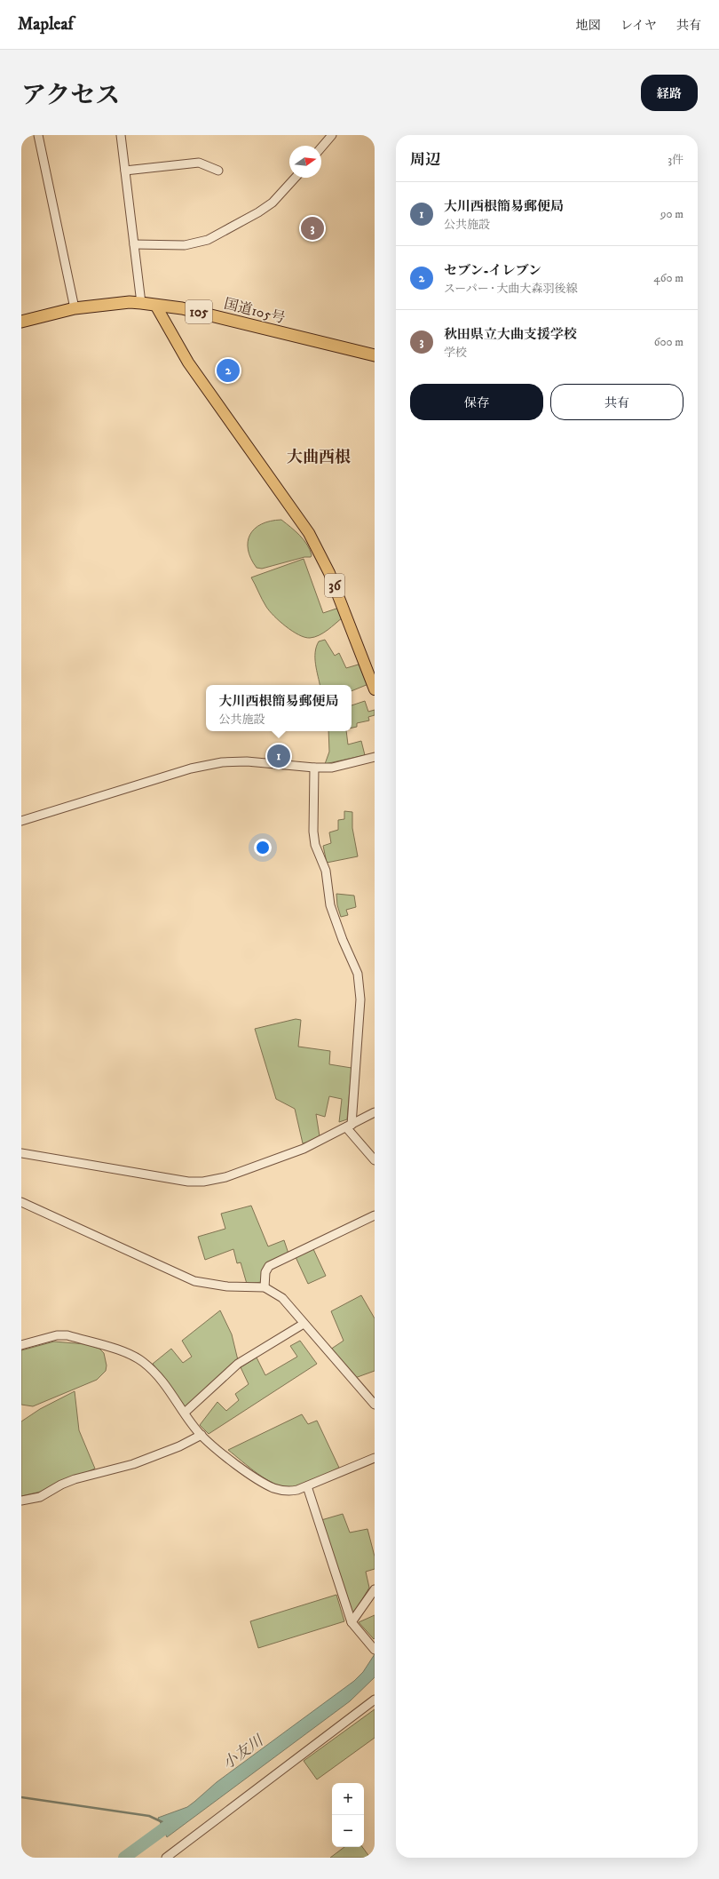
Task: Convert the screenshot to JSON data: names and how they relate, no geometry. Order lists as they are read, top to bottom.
{
  "streets": {
    "highway": ["国道105号", "105"],
    "main road": ["36"]
  },
  "crossings": [
    ["国道105号", "36"]
  ],
  "districts": ["大曲西根"],
  "water": ["小友川"],
  "north": "right",
  "page": {
    "header": "Mapleaf",
    "nav": ["地図", "レイヤ", "共有"],
    "title": "アクセス",
    "buttons": [
      "経路",
      ["保存", "共有"]
    ],
    "heading": ["周辺", "3件"],
    "list": [
      {
        "mark": "1",
        "name": "大川西根簡易郵便局",
        "note": "公共施設",
        "value": "90 m"
      },
      {
        "mark": "2",
        "name": "セブン-イレブン",
        "note": "スーパー · 大曲大森羽後線",
        "value": "460 m"
      },
      {
        "mark": "3",
        "name": "秋田県立大曲支援学校",
        "note": "学校",
        "value": "600 m"
      }
    ],
    "pins": ["3", "2", "1"],
    "popup": ["大川西根簡易郵便局", "公共施設"],
    "map_buttons": ["+", "−"]
  }
}
